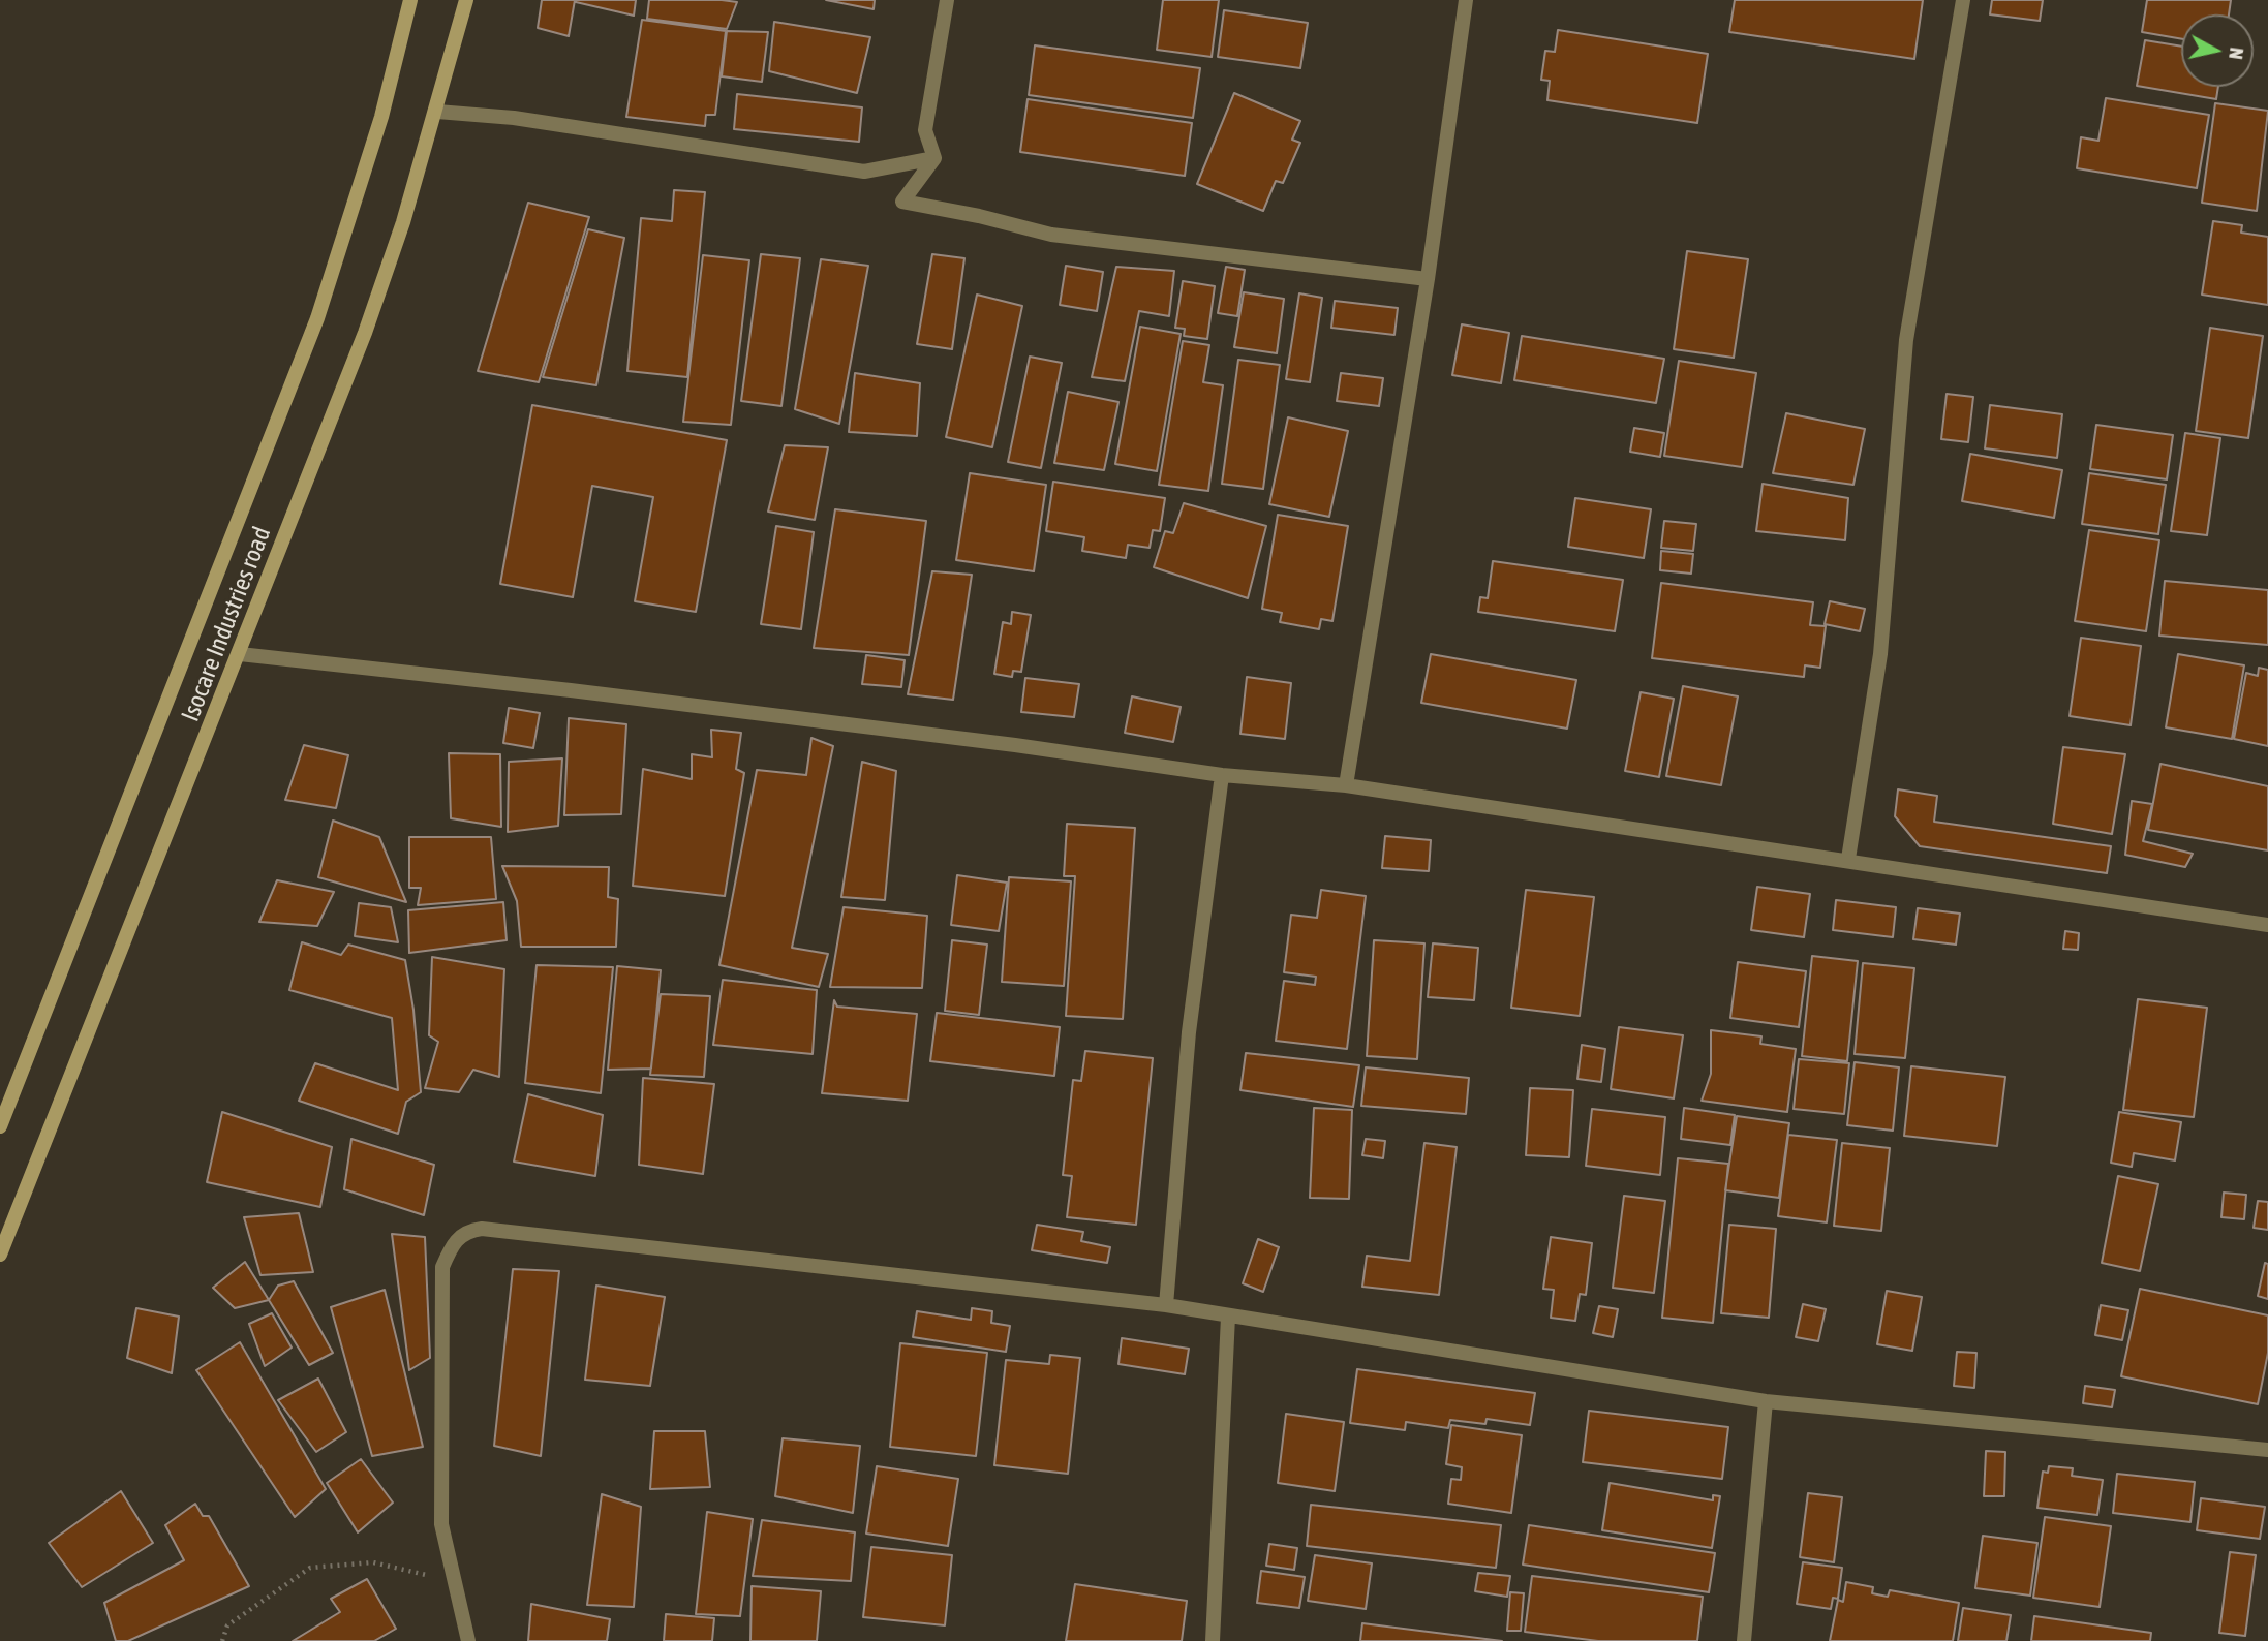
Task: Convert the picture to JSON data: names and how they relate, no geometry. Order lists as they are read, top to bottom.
{
  "streets": {
    "street": ["Isocare Industries road"]
  },
  "north": "right"
}
